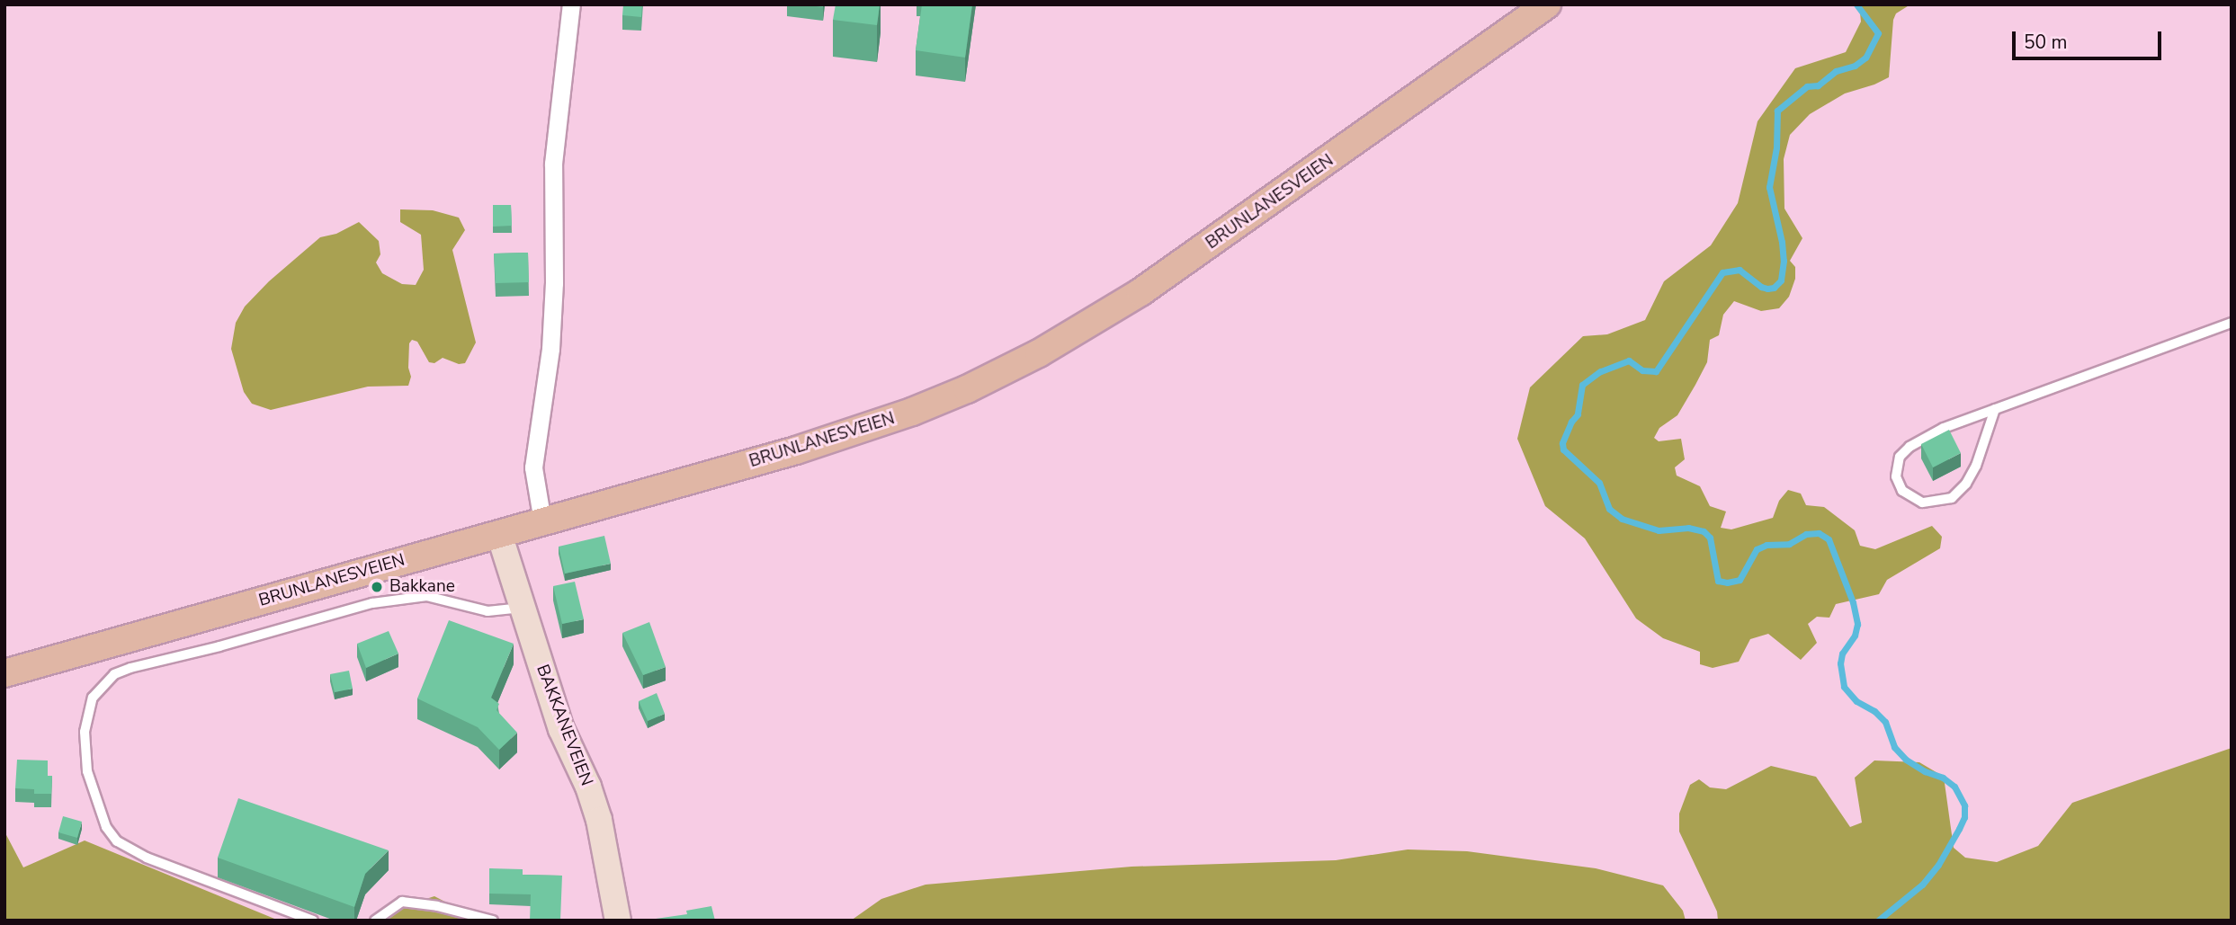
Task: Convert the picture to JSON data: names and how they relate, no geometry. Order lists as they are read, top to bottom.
{
  "streets": {
    "main road": ["BRUNLANESVEIEN"],
    "street": ["BAKKANEVEIEN"]
  },
  "crossings": [
    ["BRUNLANESVEIEN", "BAKKANEVEIEN"]
  ],
  "places": ["Bakkane"],
  "scale_bar": "50 m"
}
